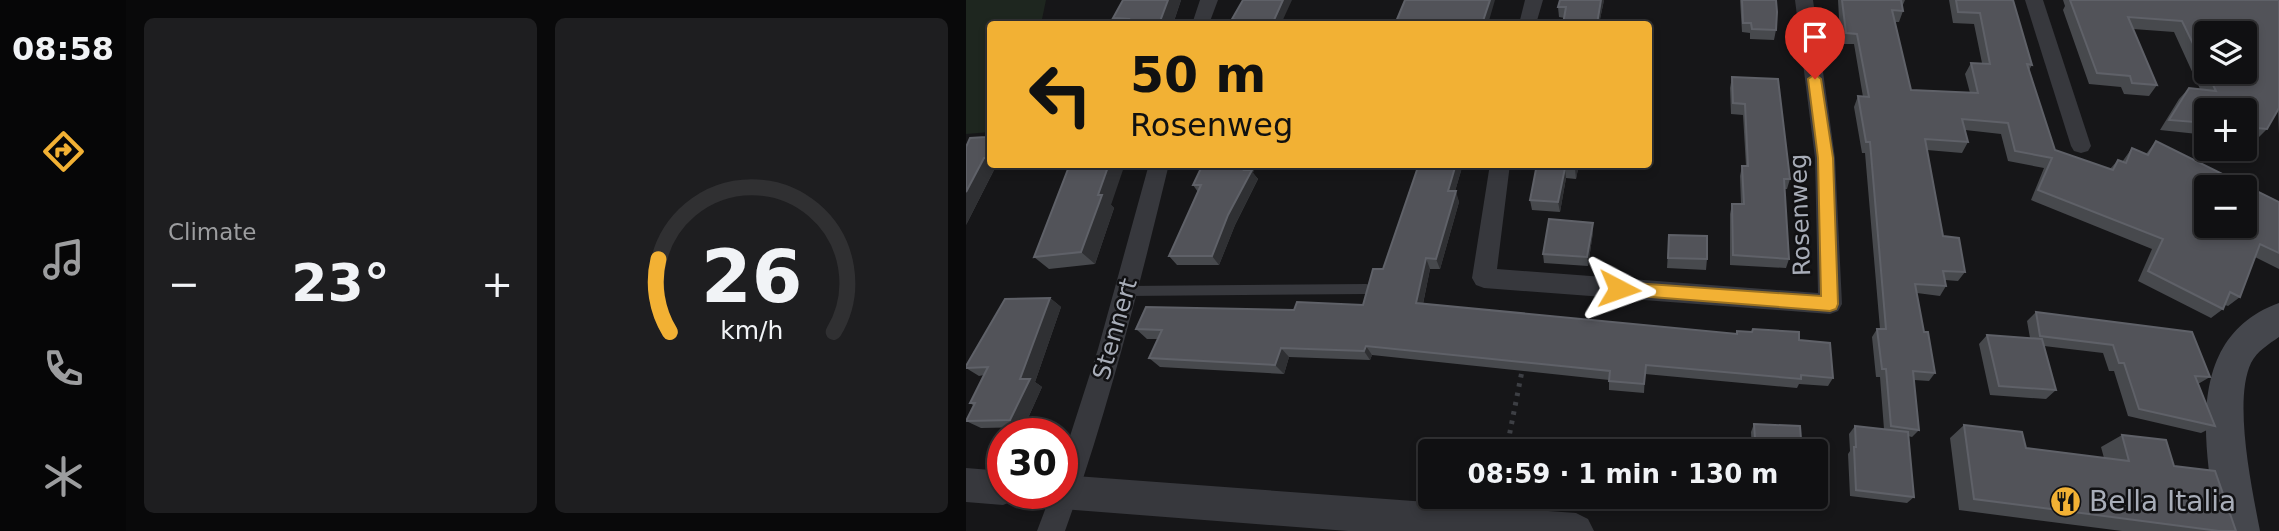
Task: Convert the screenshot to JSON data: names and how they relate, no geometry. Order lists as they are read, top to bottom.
{
  "streets": {
    "street": ["Rosenweg", "Stennert"]
  },
  "places": {
    "restaurant": ["Bella Italia"]
  },
  "page": {
    "tabs": "08:58",
    "tile": "Climate",
    "map_buttons": ["+", "−"],
    "turn": ["50 m", "Rosenweg"],
    "heat": ["−", "23°", "+"],
    "limit": "30",
    "trip": "08:59 · 1 min · 130 m",
    "gauge": ["26", "km/h"]
  }
}
